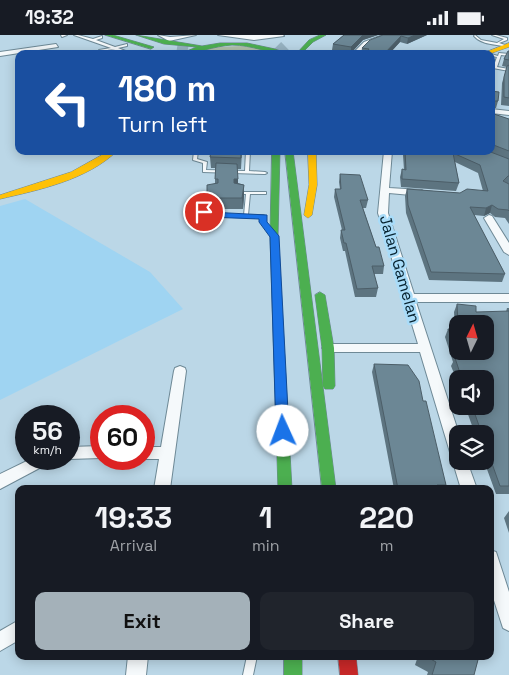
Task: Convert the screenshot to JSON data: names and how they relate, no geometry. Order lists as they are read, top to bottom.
{
  "streets": {
    "street": ["Jalan Gamelan"]
  },
  "north": "top",
  "page": {
    "status": "19:32",
    "turn": ["180 m", "Turn left"],
    "speed": "56 km/h",
    "limit": "60",
    "eta": [
      "19:33",
      "Arrival",
      "1",
      "min",
      "220",
      "m"
    ],
    "buttons": ["Exit", "Share"]
  }
}
